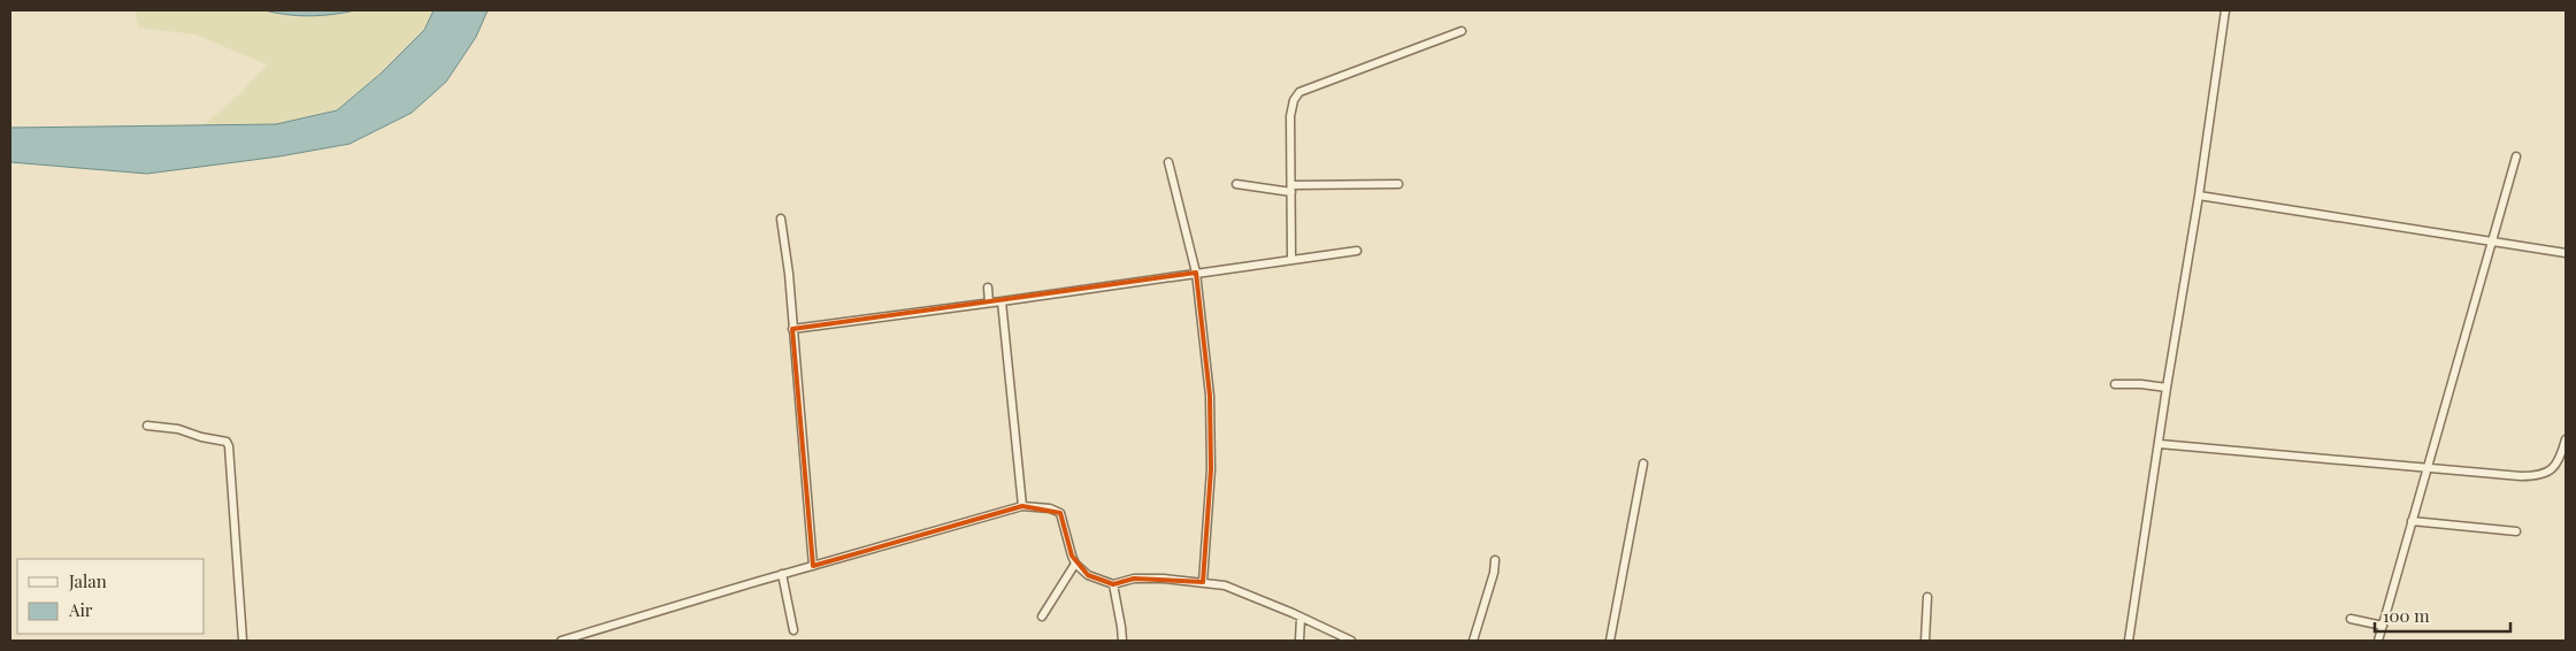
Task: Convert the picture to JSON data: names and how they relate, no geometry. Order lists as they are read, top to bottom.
{
  "legend": ["Jalan", "Air"],
  "scale_bar": "100 m"
}
